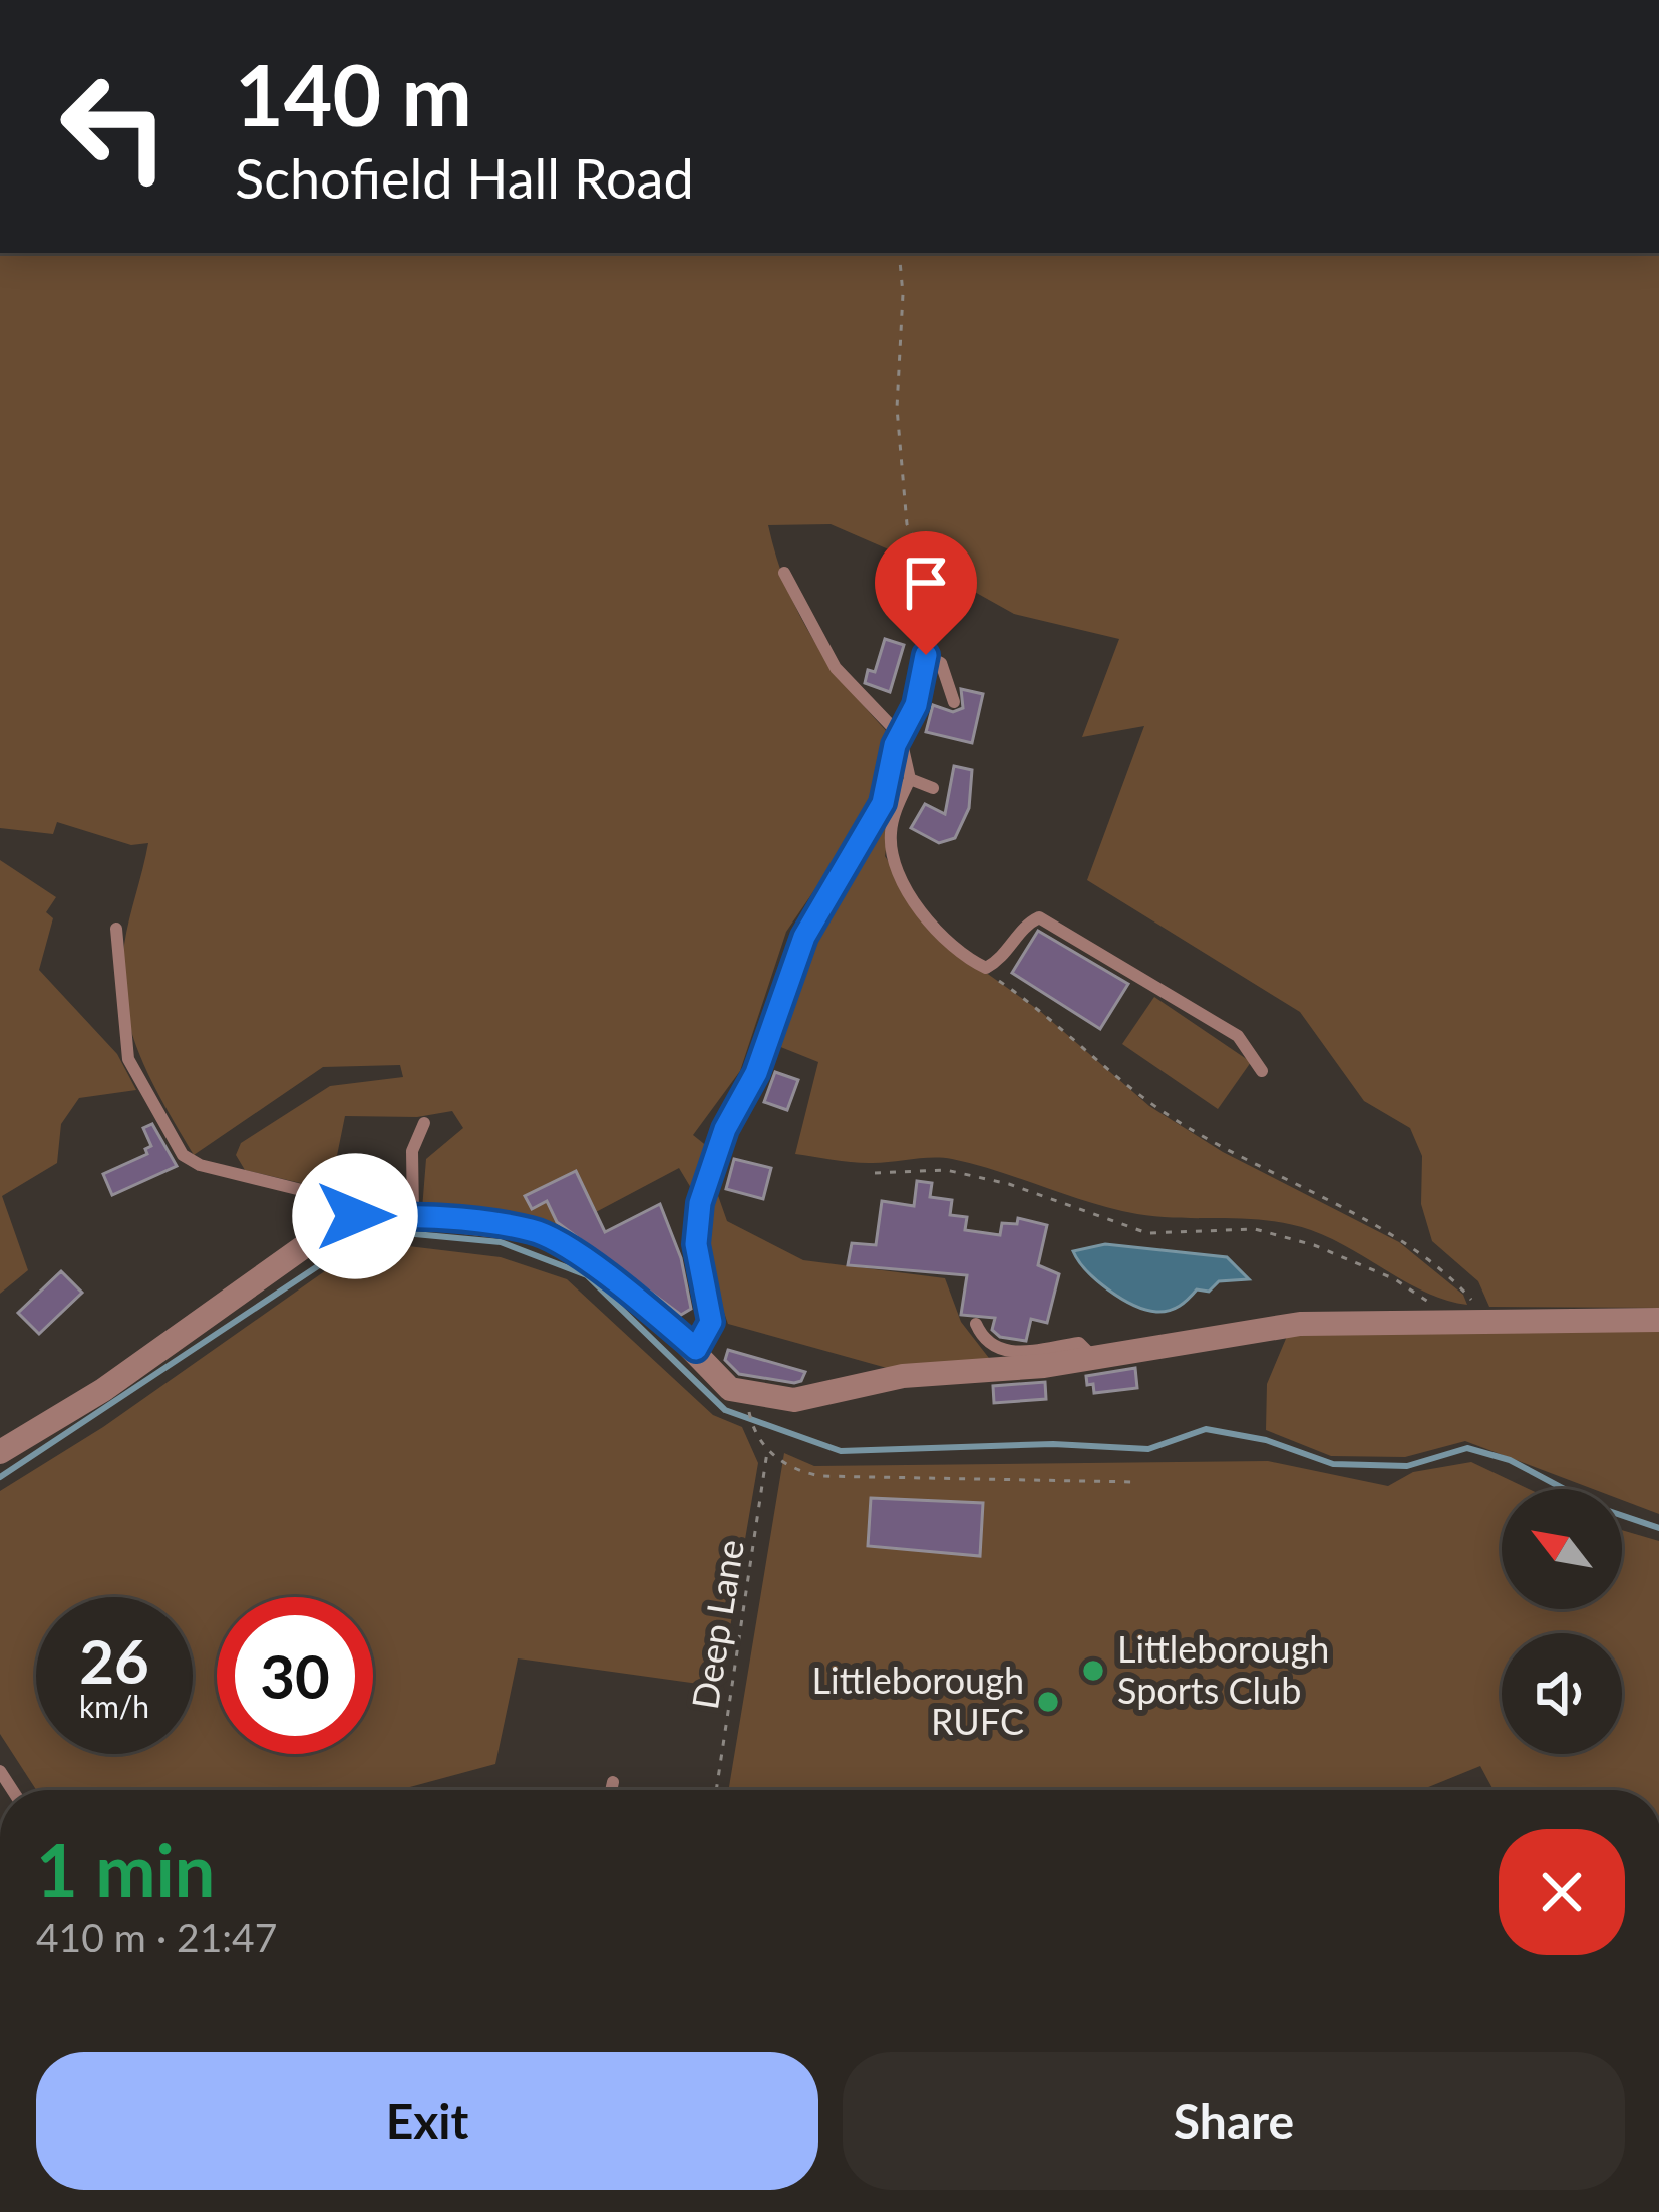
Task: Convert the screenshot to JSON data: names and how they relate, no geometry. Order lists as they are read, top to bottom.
{
  "streets": {
    "path": ["Deep Lane"]
  },
  "places": ["Littleborough Sports Club", "Littleborough RUFC"],
  "north": "top left",
  "page": {
    "turn": ["140 m", "Schofield Hall Road"],
    "speed": "26 km/h",
    "limit": "30",
    "heading": ["1 min", "410 m · 21:47"],
    "buttons": ["Exit", "Share"]
  }
}
